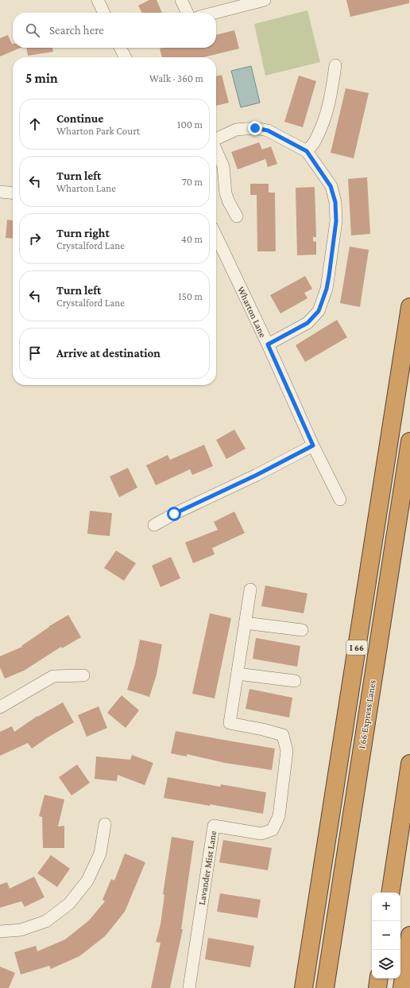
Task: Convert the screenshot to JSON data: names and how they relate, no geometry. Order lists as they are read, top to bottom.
{
  "streets": {
    "highway": ["I 66", "I 66 Express Lanes"],
    "street": ["Wharton Lane", "Lavander Mist Lane"]
  },
  "page": {
    "search": "Search here",
    "heading": ["5 min", "Walk · 360 m"],
    "list": [
      ["Continue", "Wharton Park Court", "100 m"],
      ["Turn left", "Wharton Lane", "70 m"],
      ["Turn right", "Crystalford Lane", "40 m"],
      ["Turn left", "Crystalford Lane", "150 m"],
      "Arrive at destination"
    ],
    "map_buttons": ["+", "−"]
  }
}
